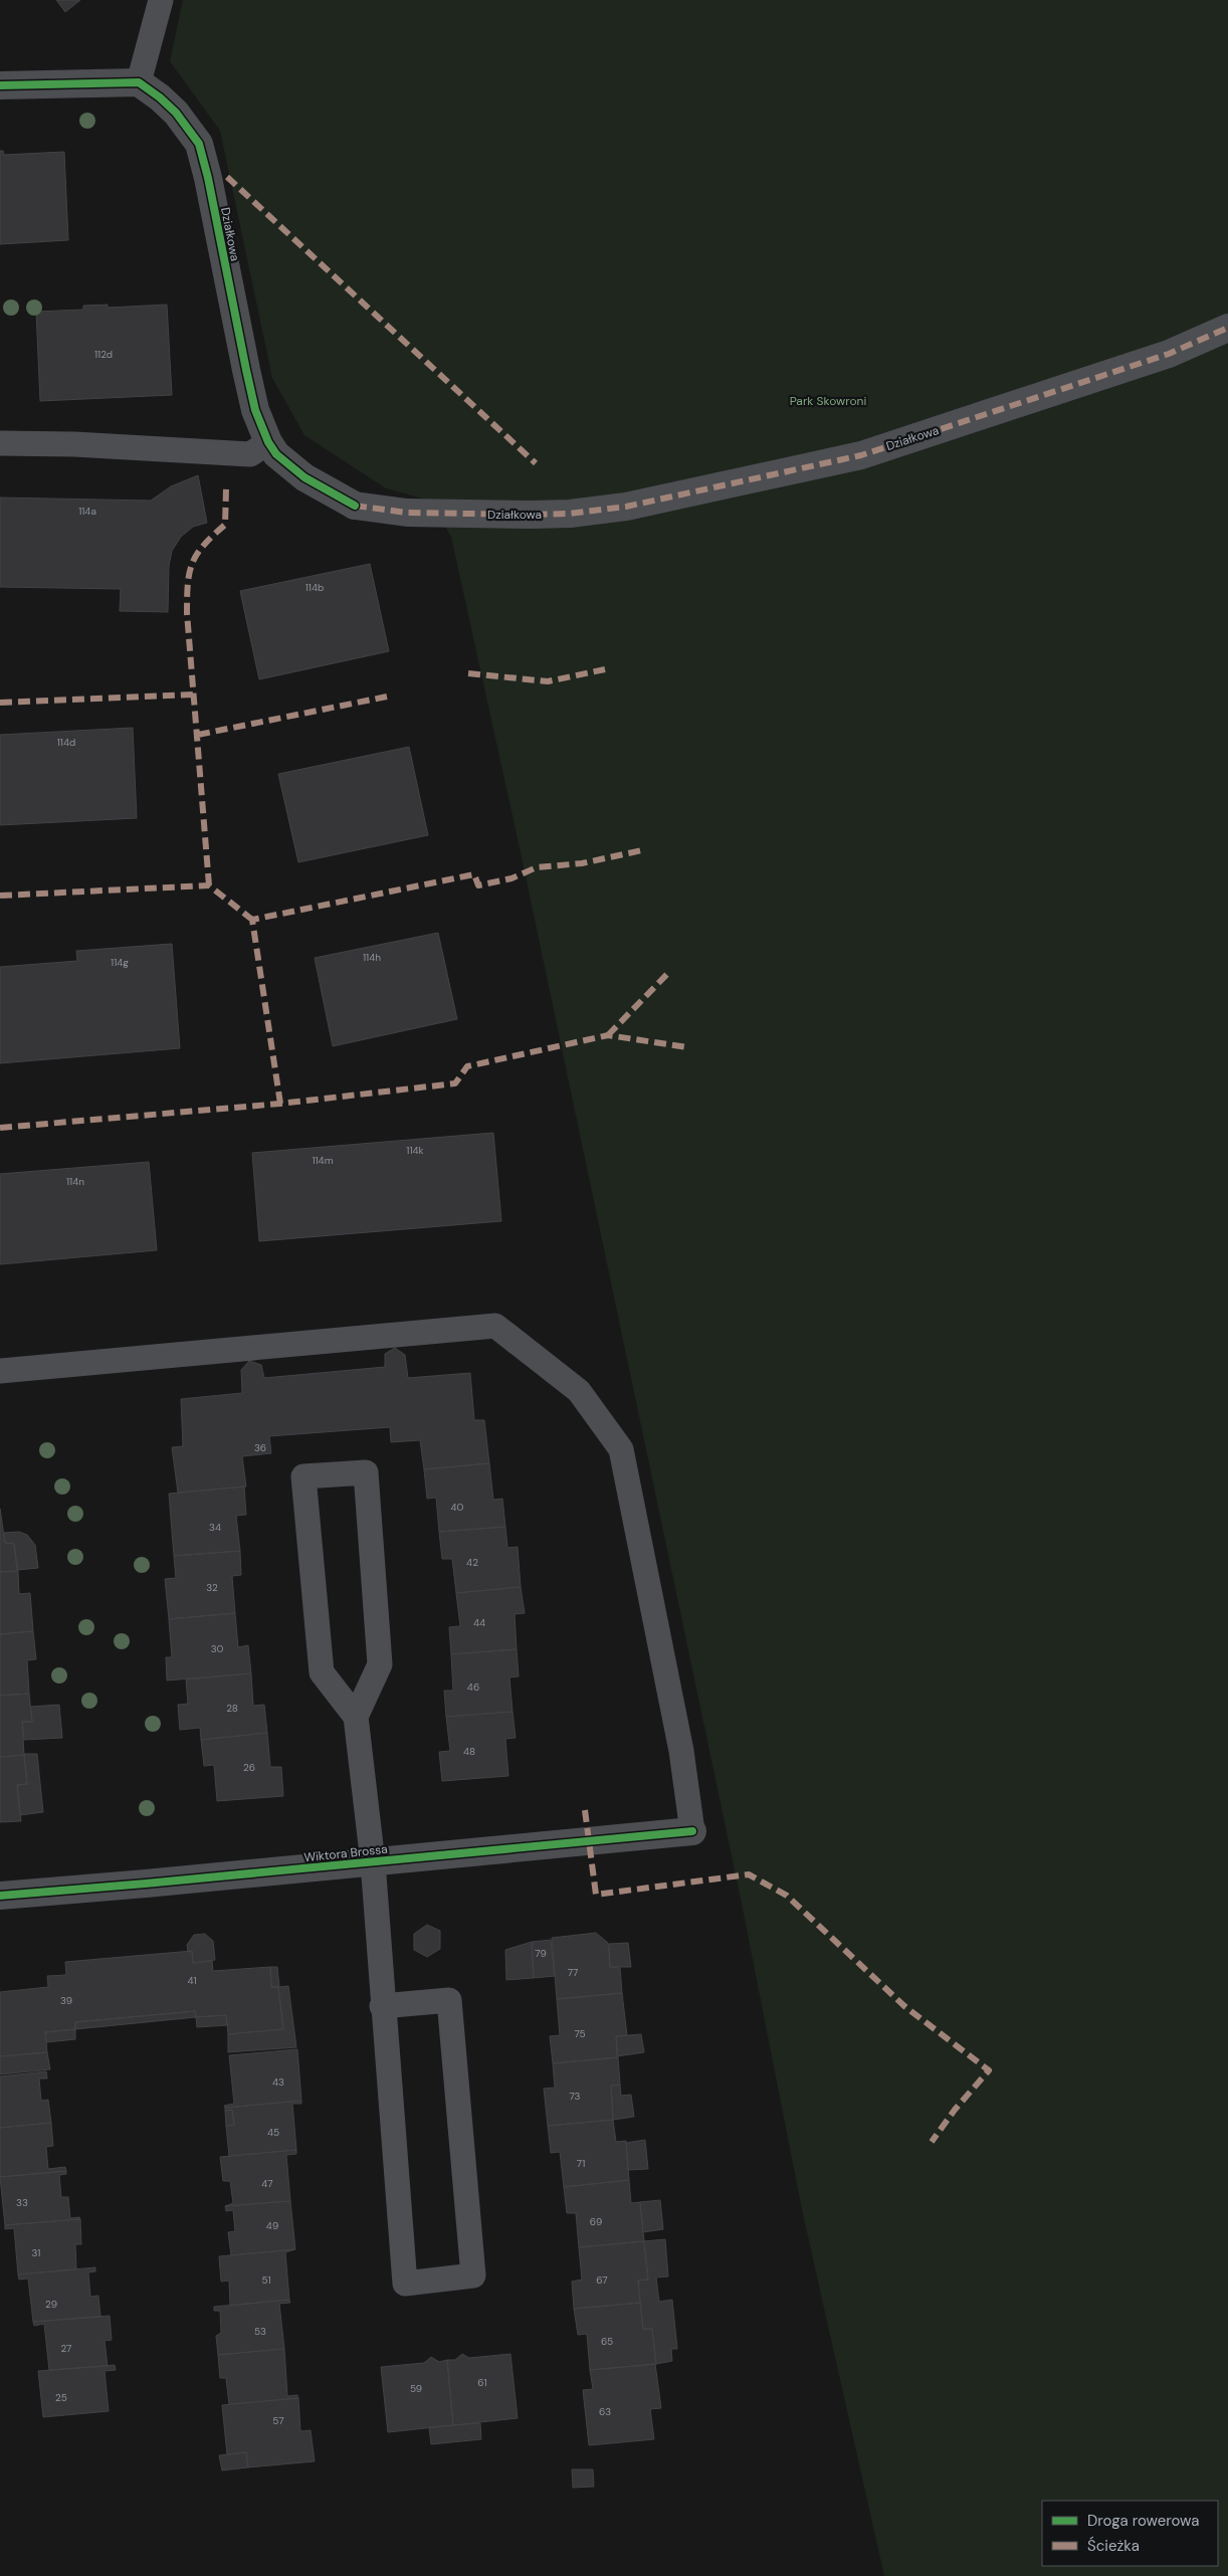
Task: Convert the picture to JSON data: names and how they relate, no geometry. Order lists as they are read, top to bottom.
{
  "streets": {
    "street": ["Działkowa", "Wiktora Brossa"]
  },
  "parks": ["Park Skowroni"],
  "house_numbers": [
    "112d",
    "114a",
    "114b",
    "114d",
    "114h",
    "114g",
    "114k",
    "114m",
    "114n",
    "36",
    "40",
    "34",
    "42",
    "32",
    "44",
    "30",
    "46",
    "28",
    "48",
    "26",
    "79",
    "77",
    "41",
    "39",
    "75",
    "43",
    "73",
    "45",
    "71",
    "47",
    "33",
    "69",
    "49",
    "31",
    "51",
    "67",
    "29",
    "53",
    "65",
    "27",
    "61",
    "59",
    "25",
    "63",
    "57"
  ],
  "legend": ["Droga rowerowa", "Ścieżka"]
}
